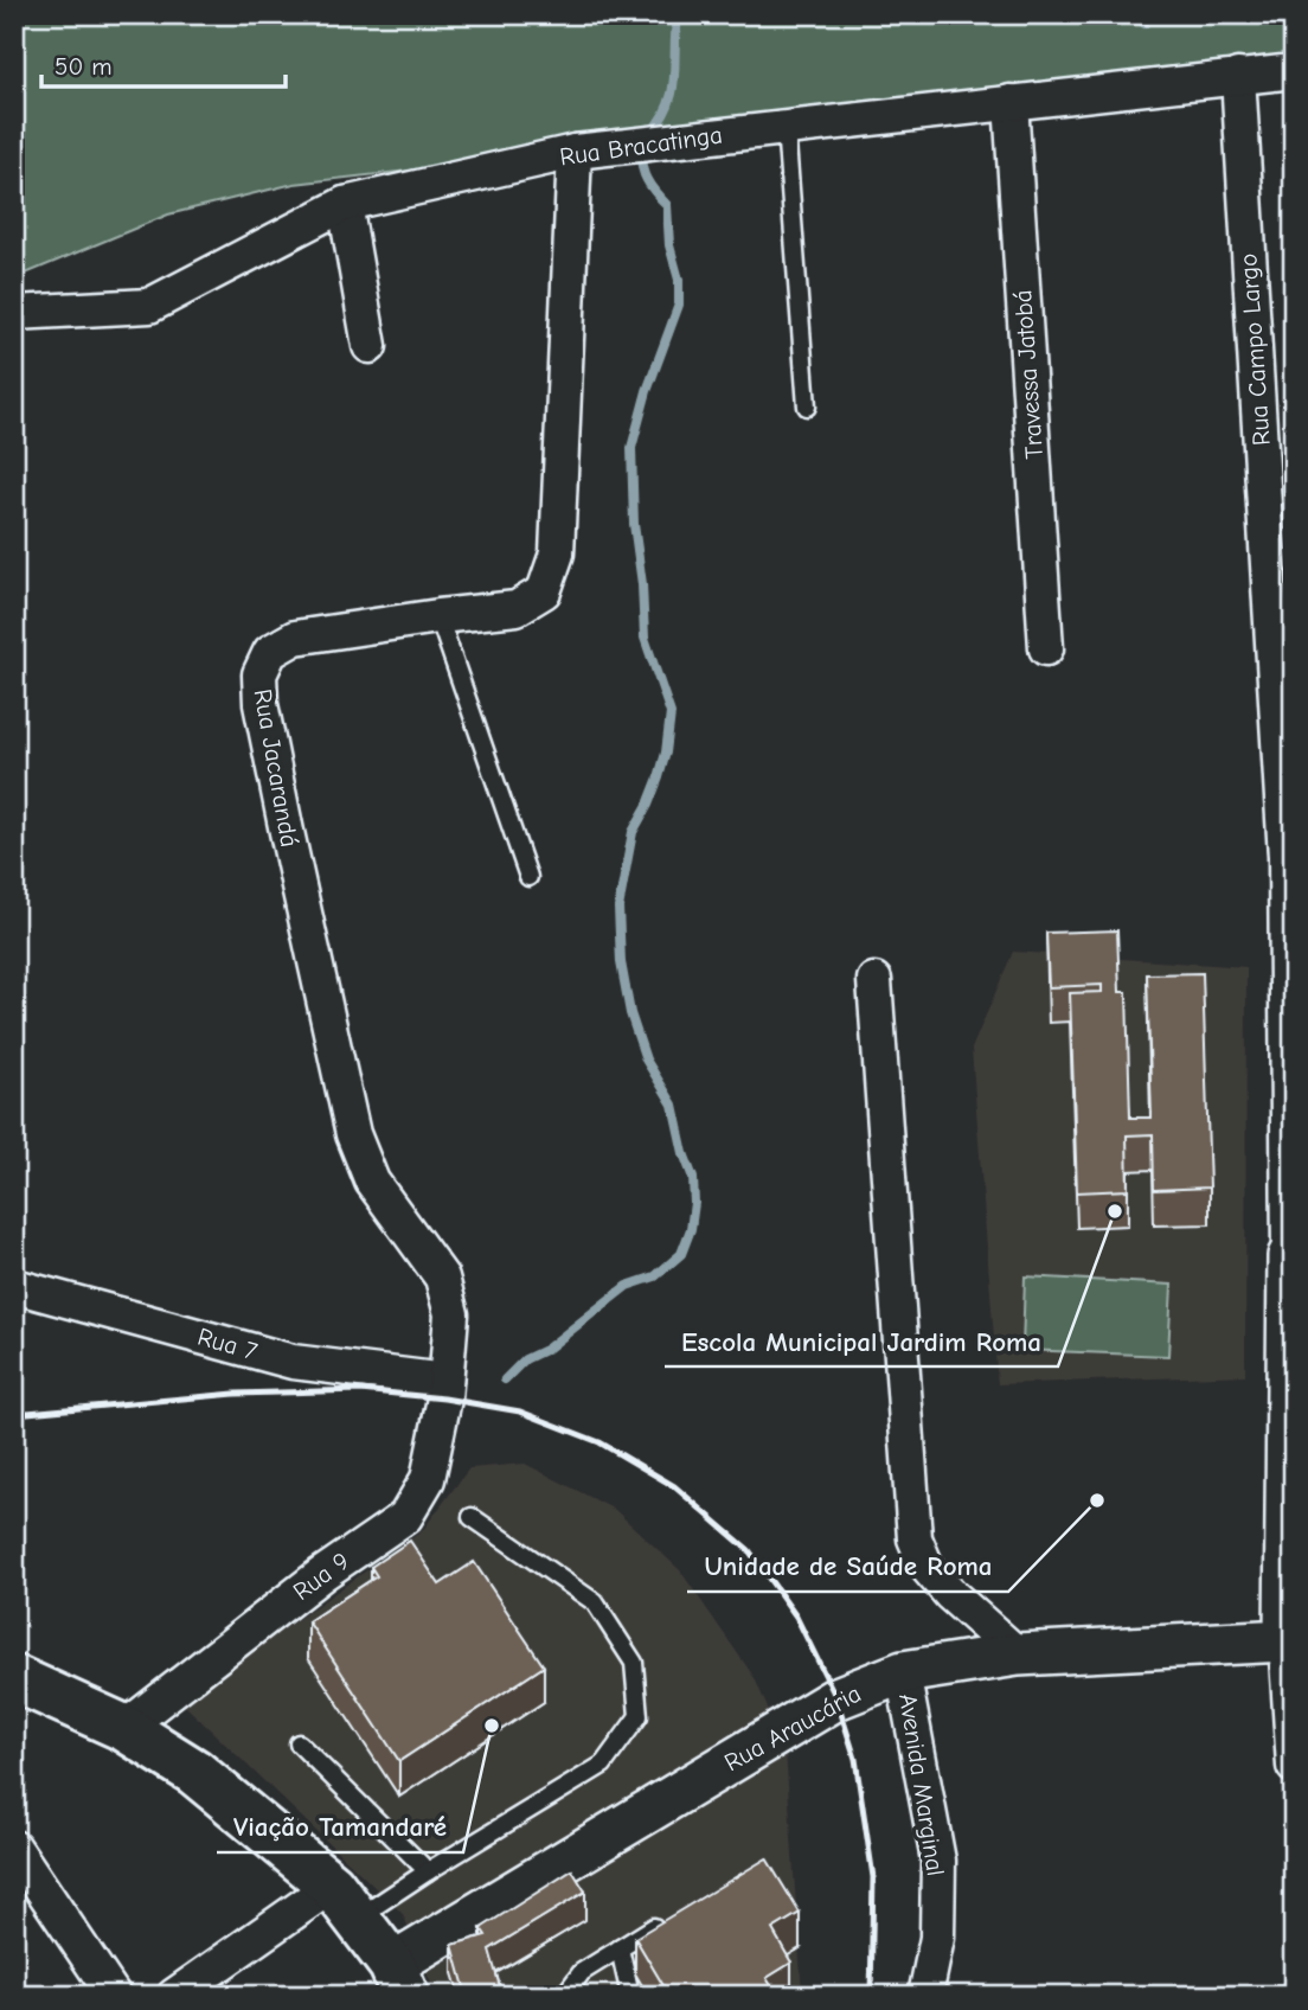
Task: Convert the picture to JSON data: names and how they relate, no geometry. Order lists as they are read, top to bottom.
{
  "streets": {
    "street": [
      "Rua Bracatinga",
      "Rua Campo Largo",
      "Travessa Jatobá",
      "Rua Jacarandá",
      "Rua 7",
      "Rua 9",
      "Rua Araucária",
      "Avenida Marginal"
    ]
  },
  "crossings": [
    ["Rua Bracatinga", "Rua Campo Largo"],
    ["Rua Bracatinga", "Travessa Jatobá"],
    ["Rua Bracatinga", "Rua Jacarandá"],
    ["Rua Campo Largo", "Rua Araucária"],
    ["Rua Jacarandá", "Rua 7"],
    ["Rua Jacarandá", "Rua 9"],
    ["Rua 7", "Rua 9"],
    ["Rua Araucária", "Avenida Marginal"]
  ],
  "places": ["Escola Municipal Jardim Roma", "Unidade de Saúde Roma", "Viação Tamandaré"],
  "scale_bar": "50 m"
}
